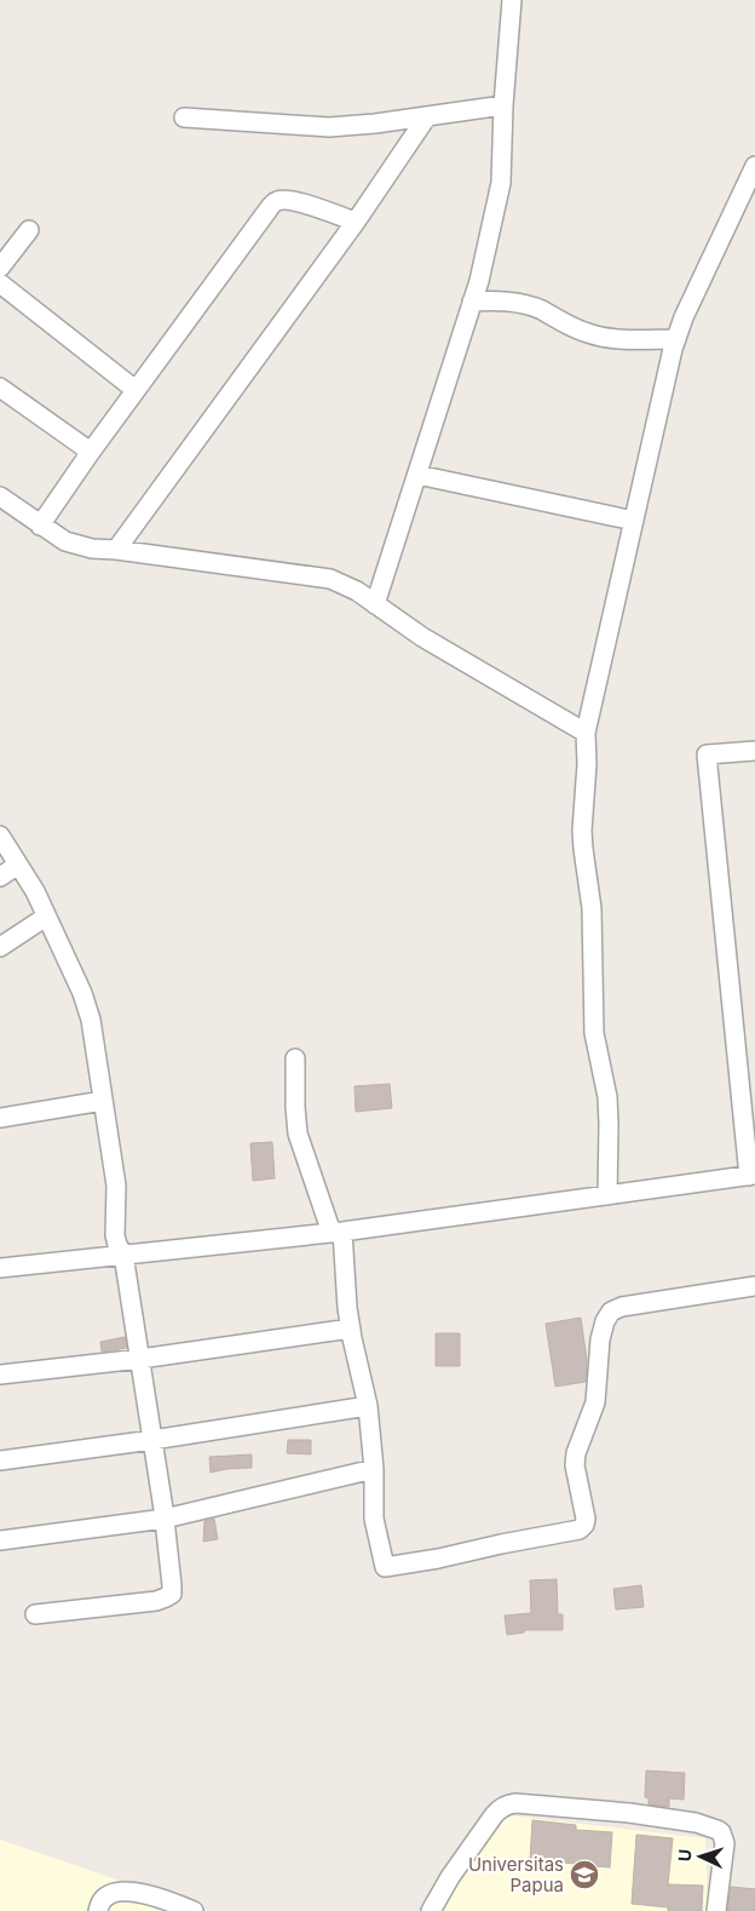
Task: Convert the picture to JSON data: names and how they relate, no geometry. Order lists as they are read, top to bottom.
{
  "places": {
    "school or university": ["Universitas Papua"]
  },
  "north": "left"
}
